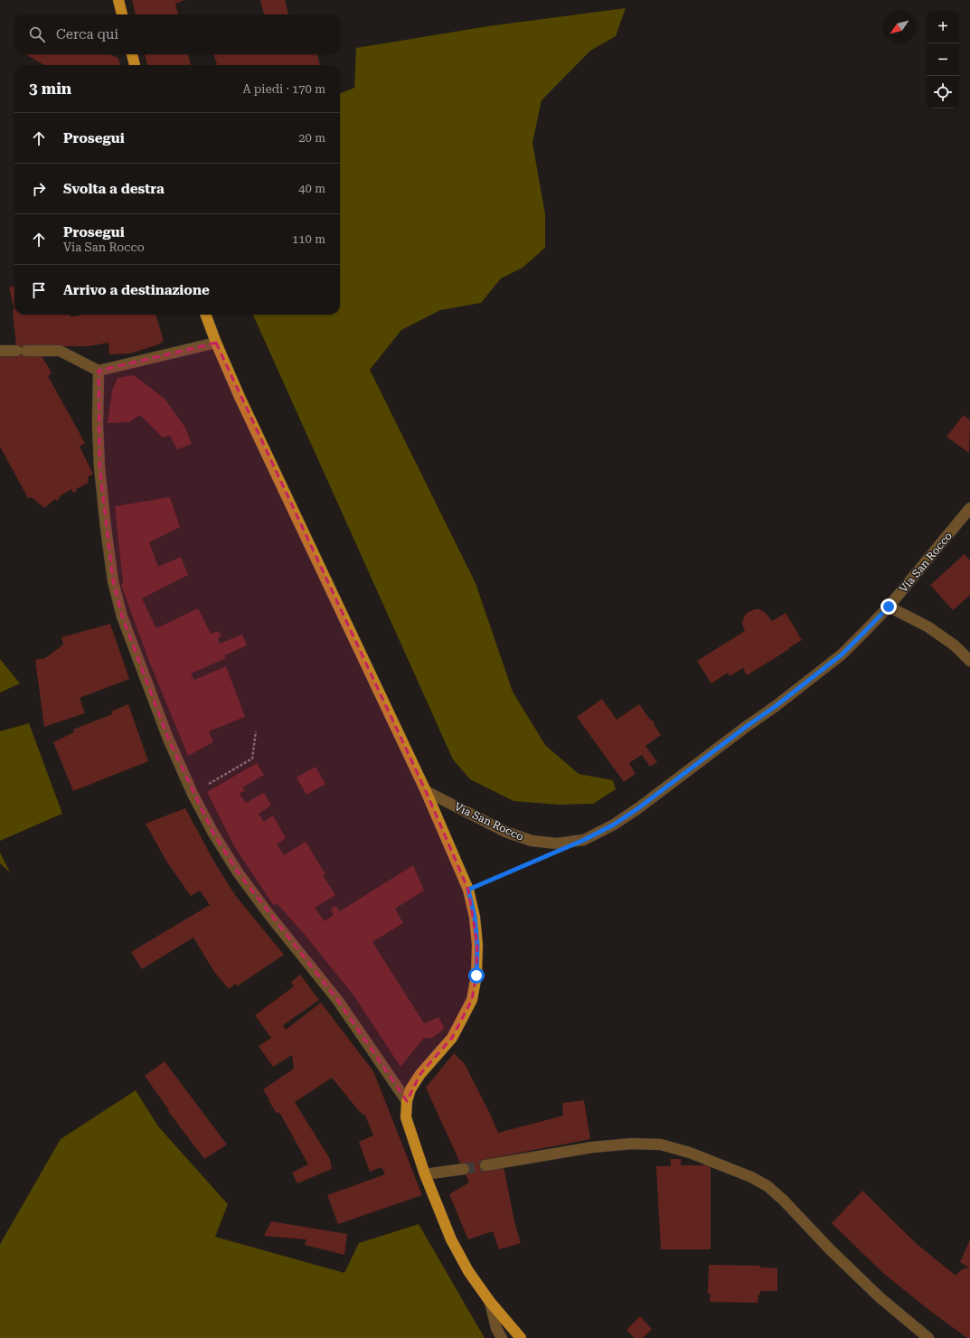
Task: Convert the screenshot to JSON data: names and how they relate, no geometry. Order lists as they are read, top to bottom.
{
  "streets": {
    "street": ["Via San Rocco"]
  },
  "north": "bottom left",
  "page": {
    "map_buttons": ["+", "−"],
    "search": "Cerca qui",
    "heading": ["3 min", "A piedi · 170 m"],
    "list": [
      ["Prosegui", "20 m"],
      ["Svolta a destra", "40 m"],
      ["Prosegui", "Via San Rocco", "110 m"],
      "Arrivo a destinazione"
    ]
  }
}
